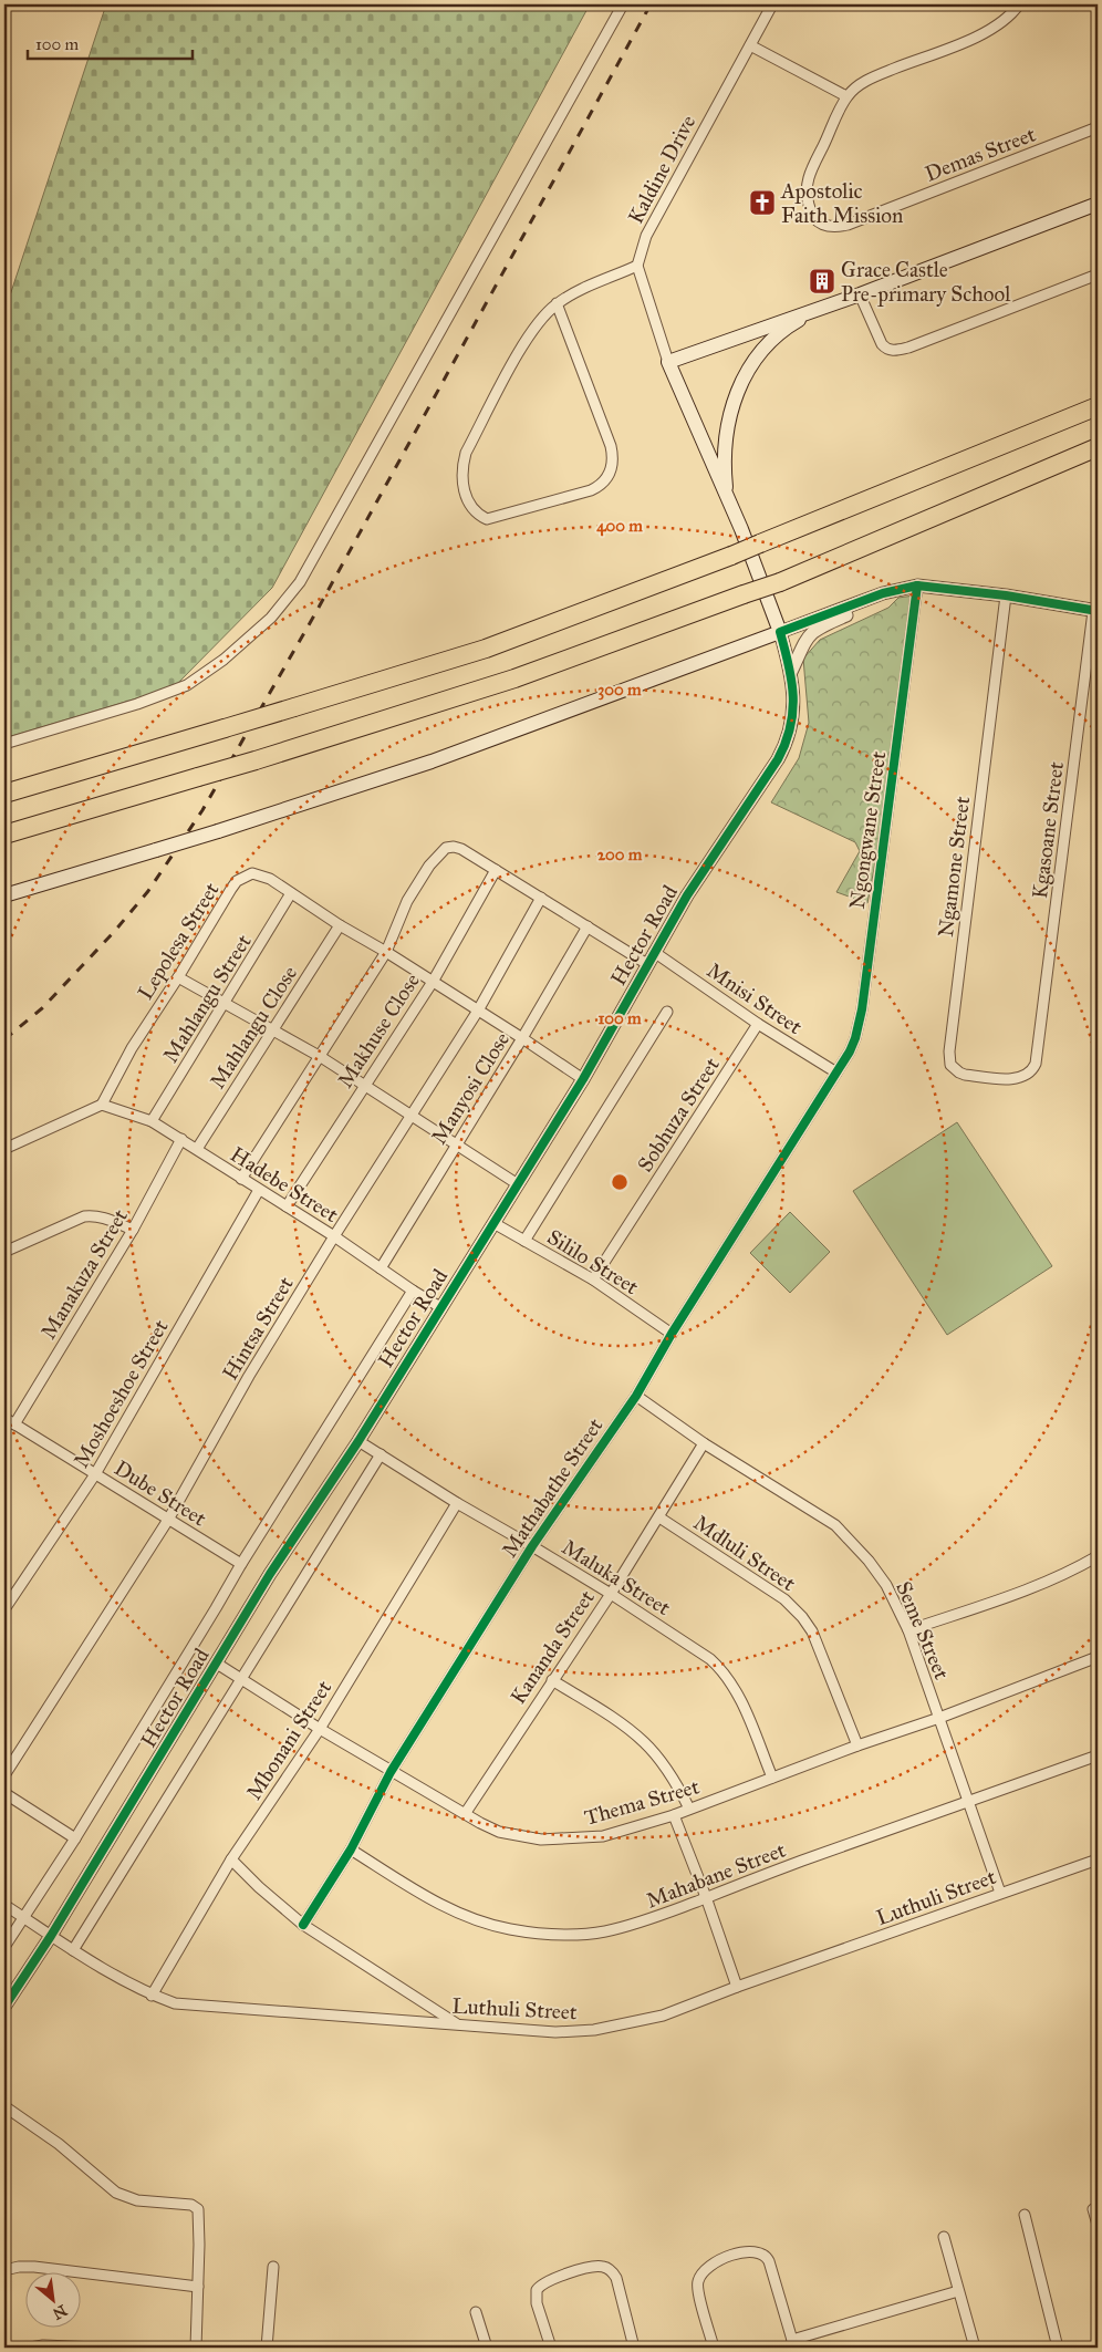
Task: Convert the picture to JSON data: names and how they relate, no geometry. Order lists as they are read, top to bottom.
{
  "streets": {
    "street": [
      "Demas Street",
      "Kaldine Drive",
      "Ngongwane Street",
      "Kgasoane Street",
      "Ngamone Street",
      "Hector Road",
      "Lepolesa Street",
      "Mahlangu Street",
      "Mnisi Street",
      "Mahlangu Close",
      "Makhuse Close",
      "Manyosi Close",
      "Sobhuza Street",
      "Hadebe Street",
      "Sililo Street",
      "Manakuza Street",
      "Hintsa Street",
      "Moshoeshoe Street",
      "Mathabathe Street",
      "Dube Street",
      "Mdluli Street",
      "Maluka Street",
      "Seme Street",
      "Kananda Street",
      "Mbonani Street",
      "Thema Street",
      "Mahabane Street",
      "Luthuli Street"
    ]
  },
  "crossings": [
    ["Ngongwane Street", "Mnisi Street"],
    ["Ngongwane Street", "Mathabathe Street"],
    ["Kgasoane Street", "Ngamone Street"],
    ["Hector Road", "Lepolesa Street"],
    ["Hector Road", "Mnisi Street"],
    ["Hector Road", "Hadebe Street"],
    ["Hector Road", "Sililo Street"],
    ["Hector Road", "Dube Street"],
    ["Hector Road", "Maluka Street"],
    ["Hector Road", "Thema Street"],
    ["Hector Road", "Luthuli Street"],
    ["Lepolesa Street", "Mahlangu Street"],
    ["Lepolesa Street", "Mahlangu Close"],
    ["Lepolesa Street", "Makhuse Close"],
    ["Lepolesa Street", "Manyosi Close"],
    ["Lepolesa Street", "Hadebe Street"],
    ["Lepolesa Street", "Hintsa Street"],
    ["Mahlangu Street", "Hadebe Street"],
    ["Mnisi Street", "Sobhuza Street"],
    ["Mnisi Street", "Mathabathe Street"],
    ["Mahlangu Close", "Hadebe Street"],
    ["Makhuse Close", "Hadebe Street"],
    ["Manyosi Close", "Hadebe Street"],
    ["Sobhuza Street", "Sililo Street"],
    ["Hadebe Street", "Manakuza Street"],
    ["Hadebe Street", "Hintsa Street"],
    ["Hadebe Street", "Moshoeshoe Street"],
    ["Sililo Street", "Mathabathe Street"],
    ["Manakuza Street", "Dube Street"],
    ["Hintsa Street", "Dube Street"],
    ["Moshoeshoe Street", "Dube Street"],
    ["Mathabathe Street", "Maluka Street"],
    ["Mathabathe Street", "Seme Street"],
    ["Mathabathe Street", "Thema Street"],
    ["Mathabathe Street", "Mahabane Street"],
    ["Mdluli Street", "Kananda Street"],
    ["Mdluli Street", "Thema Street"],
    ["Maluka Street", "Kananda Street"],
    ["Maluka Street", "Mbonani Street"],
    ["Maluka Street", "Thema Street"],
    ["Seme Street", "Kananda Street"],
    ["Seme Street", "Thema Street"],
    ["Seme Street", "Mahabane Street"],
    ["Seme Street", "Luthuli Street"],
    ["Kananda Street", "Thema Street"],
    ["Mbonani Street", "Thema Street"],
    ["Mbonani Street", "Luthuli Street"]
  ],
  "places": {
    "church": ["Apostolic Faith Mission"],
    "building": ["Grace Castle Pre-primary School"]
  },
  "scale_bar": "100 m",
  "north": "bottom right",
  "rings": [
    "400 m",
    "300 m",
    "200 m",
    "100 m"
  ]
}
